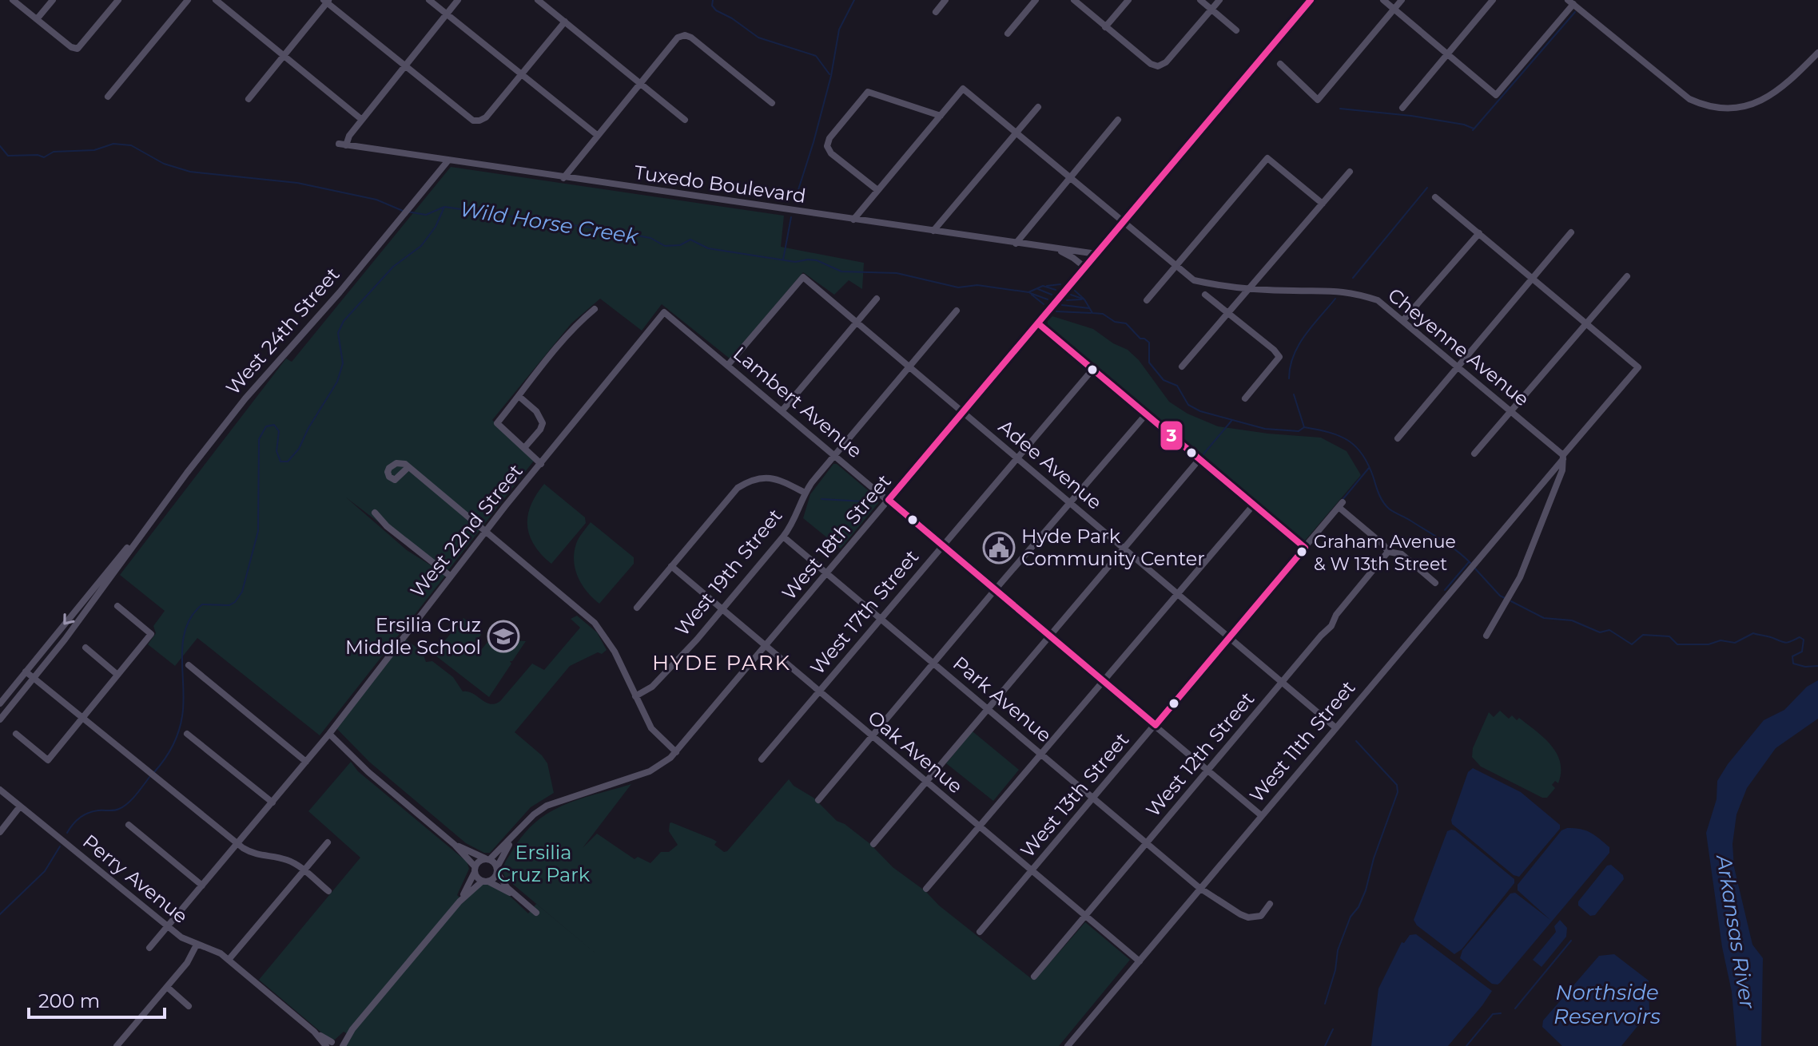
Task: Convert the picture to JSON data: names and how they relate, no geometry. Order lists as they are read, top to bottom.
{
  "streets": {
    "street": [
      "Tuxedo Boulevard",
      "West 24th Street",
      "Cheyenne Avenue",
      "Lambert Avenue",
      "Adee Avenue",
      "West 22nd Street",
      "West 18th Street",
      "West 19th Street",
      "West 17th Street",
      "Park Avenue",
      "West 11th Street",
      "Oak Avenue",
      "West 12th Street",
      "West 13th Street",
      "Perry Avenue"
    ]
  },
  "crossings": [
    ["Tuxedo Boulevard", "West 24th Street"],
    ["Tuxedo Boulevard", "West 18th Street"],
    ["Cheyenne Avenue", "West 18th Street"],
    ["Cheyenne Avenue", "West 11th Street"],
    ["Lambert Avenue", "Adee Avenue"],
    ["Lambert Avenue", "West 22nd Street"],
    ["Lambert Avenue", "West 18th Street"],
    ["Lambert Avenue", "West 19th Street"],
    ["Lambert Avenue", "West 17th Street"],
    ["Lambert Avenue", "West 11th Street"],
    ["Lambert Avenue", "West 12th Street"],
    ["Lambert Avenue", "West 13th Street"],
    ["Adee Avenue", "West 18th Street"],
    ["Adee Avenue", "West 19th Street"],
    ["Adee Avenue", "West 17th Street"],
    ["Adee Avenue", "West 11th Street"],
    ["Adee Avenue", "West 12th Street"],
    ["Adee Avenue", "West 13th Street"],
    ["West 22nd Street", "Perry Avenue"],
    ["West 18th Street", "Park Avenue"],
    ["West 18th Street", "Oak Avenue"],
    ["West 19th Street", "Park Avenue"],
    ["West 19th Street", "Oak Avenue"],
    ["West 17th Street", "Park Avenue"],
    ["West 17th Street", "Oak Avenue"],
    ["Park Avenue", "West 11th Street"],
    ["Park Avenue", "West 12th Street"],
    ["Park Avenue", "West 13th Street"],
    ["West 11th Street", "Oak Avenue"],
    ["Oak Avenue", "West 12th Street"],
    ["Oak Avenue", "West 13th Street"],
    ["West 12th Street", "West 13th Street"]
  ],
  "districts": ["HYDE PARK"],
  "water": ["Wild Horse Creek", "Arkansas River", "Northside Reservoirs"],
  "parks": ["Ersilia Cruz Park"],
  "places": {
    "public building": ["Hyde Park Community Center"],
    "other": ["Graham Avenue & W 13th Street"],
    "school or university": ["Ersilia Cruz Middle School"]
  },
  "lines": ["transit line 3"],
  "scale_bar": "200 m"
}
